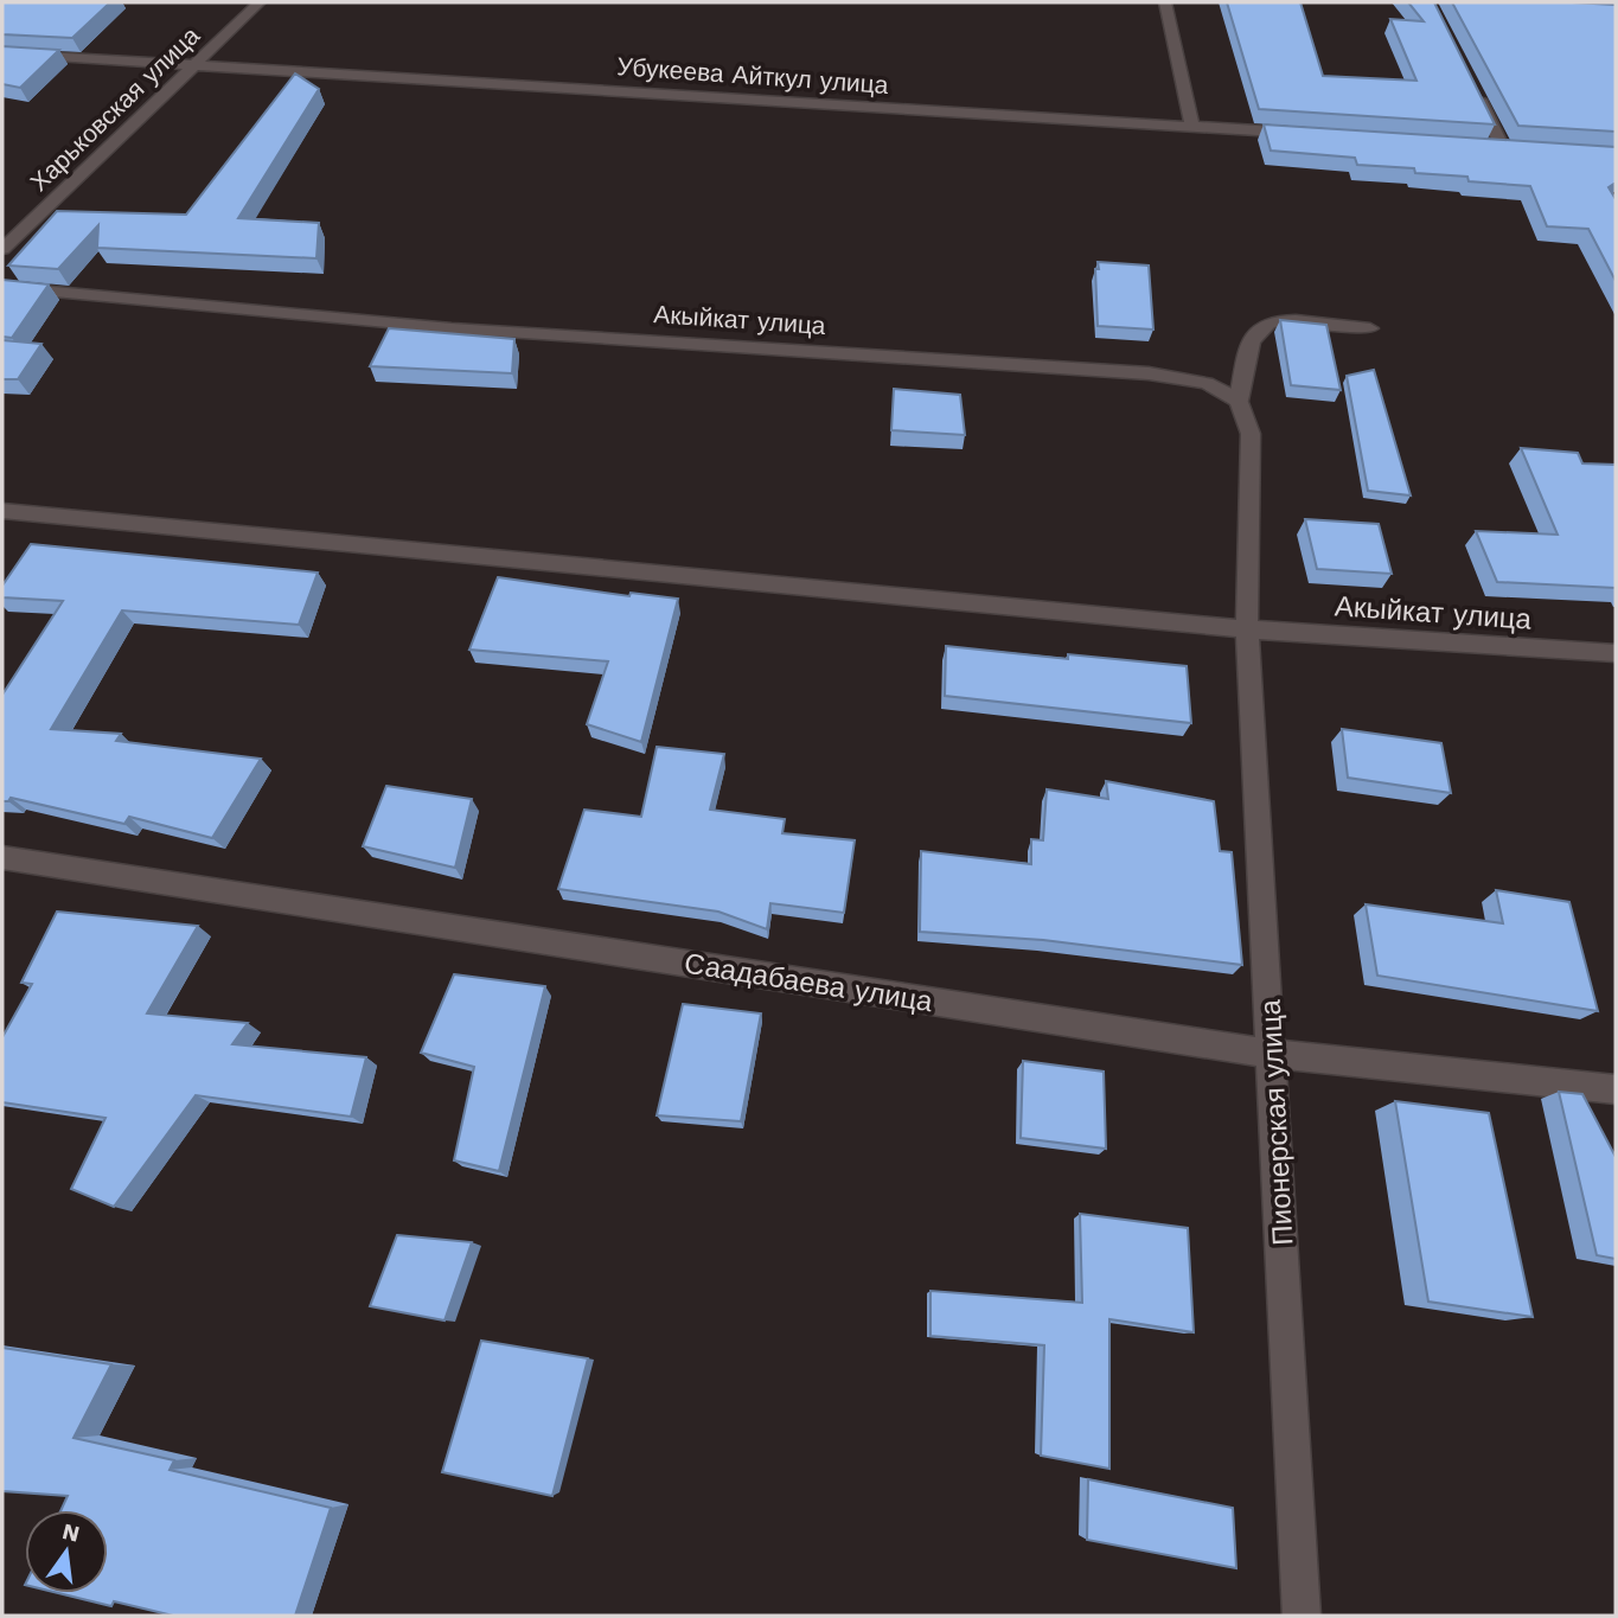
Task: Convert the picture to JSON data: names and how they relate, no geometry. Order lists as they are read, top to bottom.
{
  "streets": {
    "street": [
      "Убукеева Айткул улица",
      "Харьковская улица",
      "Акыйкат улица",
      "Саадабаева улица",
      "Пионерская улица"
    ]
  },
  "crossings": [
    ["Убукеева Айткул улица", "Харьковская улица"],
    ["Акыйкат улица", "Пионерская улица"],
    ["Саадабаева улица", "Пионерская улица"]
  ],
  "north": "top"
}
